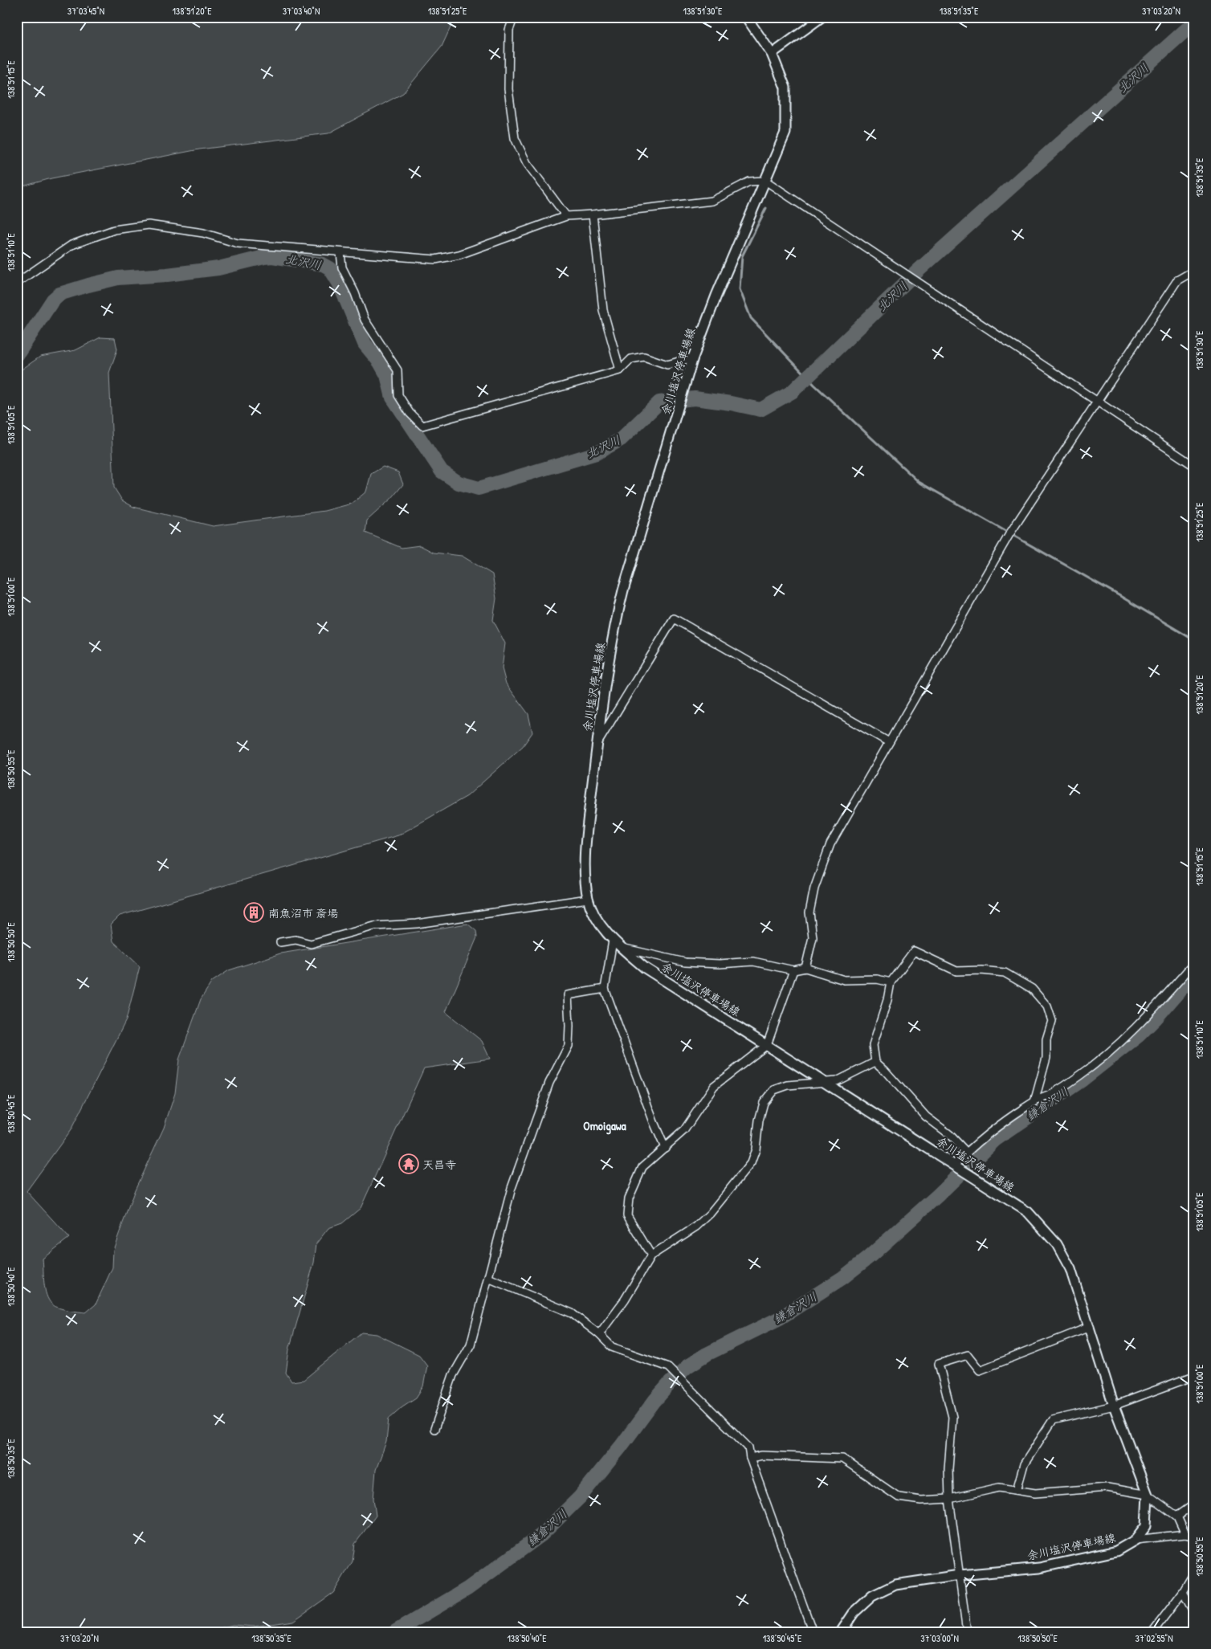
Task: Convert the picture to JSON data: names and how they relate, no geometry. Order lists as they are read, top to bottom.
{
  "streets": {
    "main road": ["余川塩沢停車場線"]
  },
  "districts": ["Omoigawa"],
  "water": ["北沢川", "鎌倉沢川"],
  "places": {
    "building": ["南魚沼市 斎場"],
    "temple": ["天昌寺"]
  },
  "coordinates": [
    "37°03'45\"N",
    "138°51'20\"E",
    "37°03'40\"N",
    "138°51'25\"E",
    "138°51'30\"E",
    "138°51'35\"E",
    "37°03'20\"N",
    "138°51'15\"E",
    "138°51'10\"E",
    "138°51'05\"E",
    "138°51'00\"E",
    "138°50'55\"E",
    "138°50'50\"E",
    "138°50'45\"E",
    "138°50'40\"E",
    "138°50'35\"E",
    "37°03'00\"N",
    "37°02'55\"N"
  ]
}
